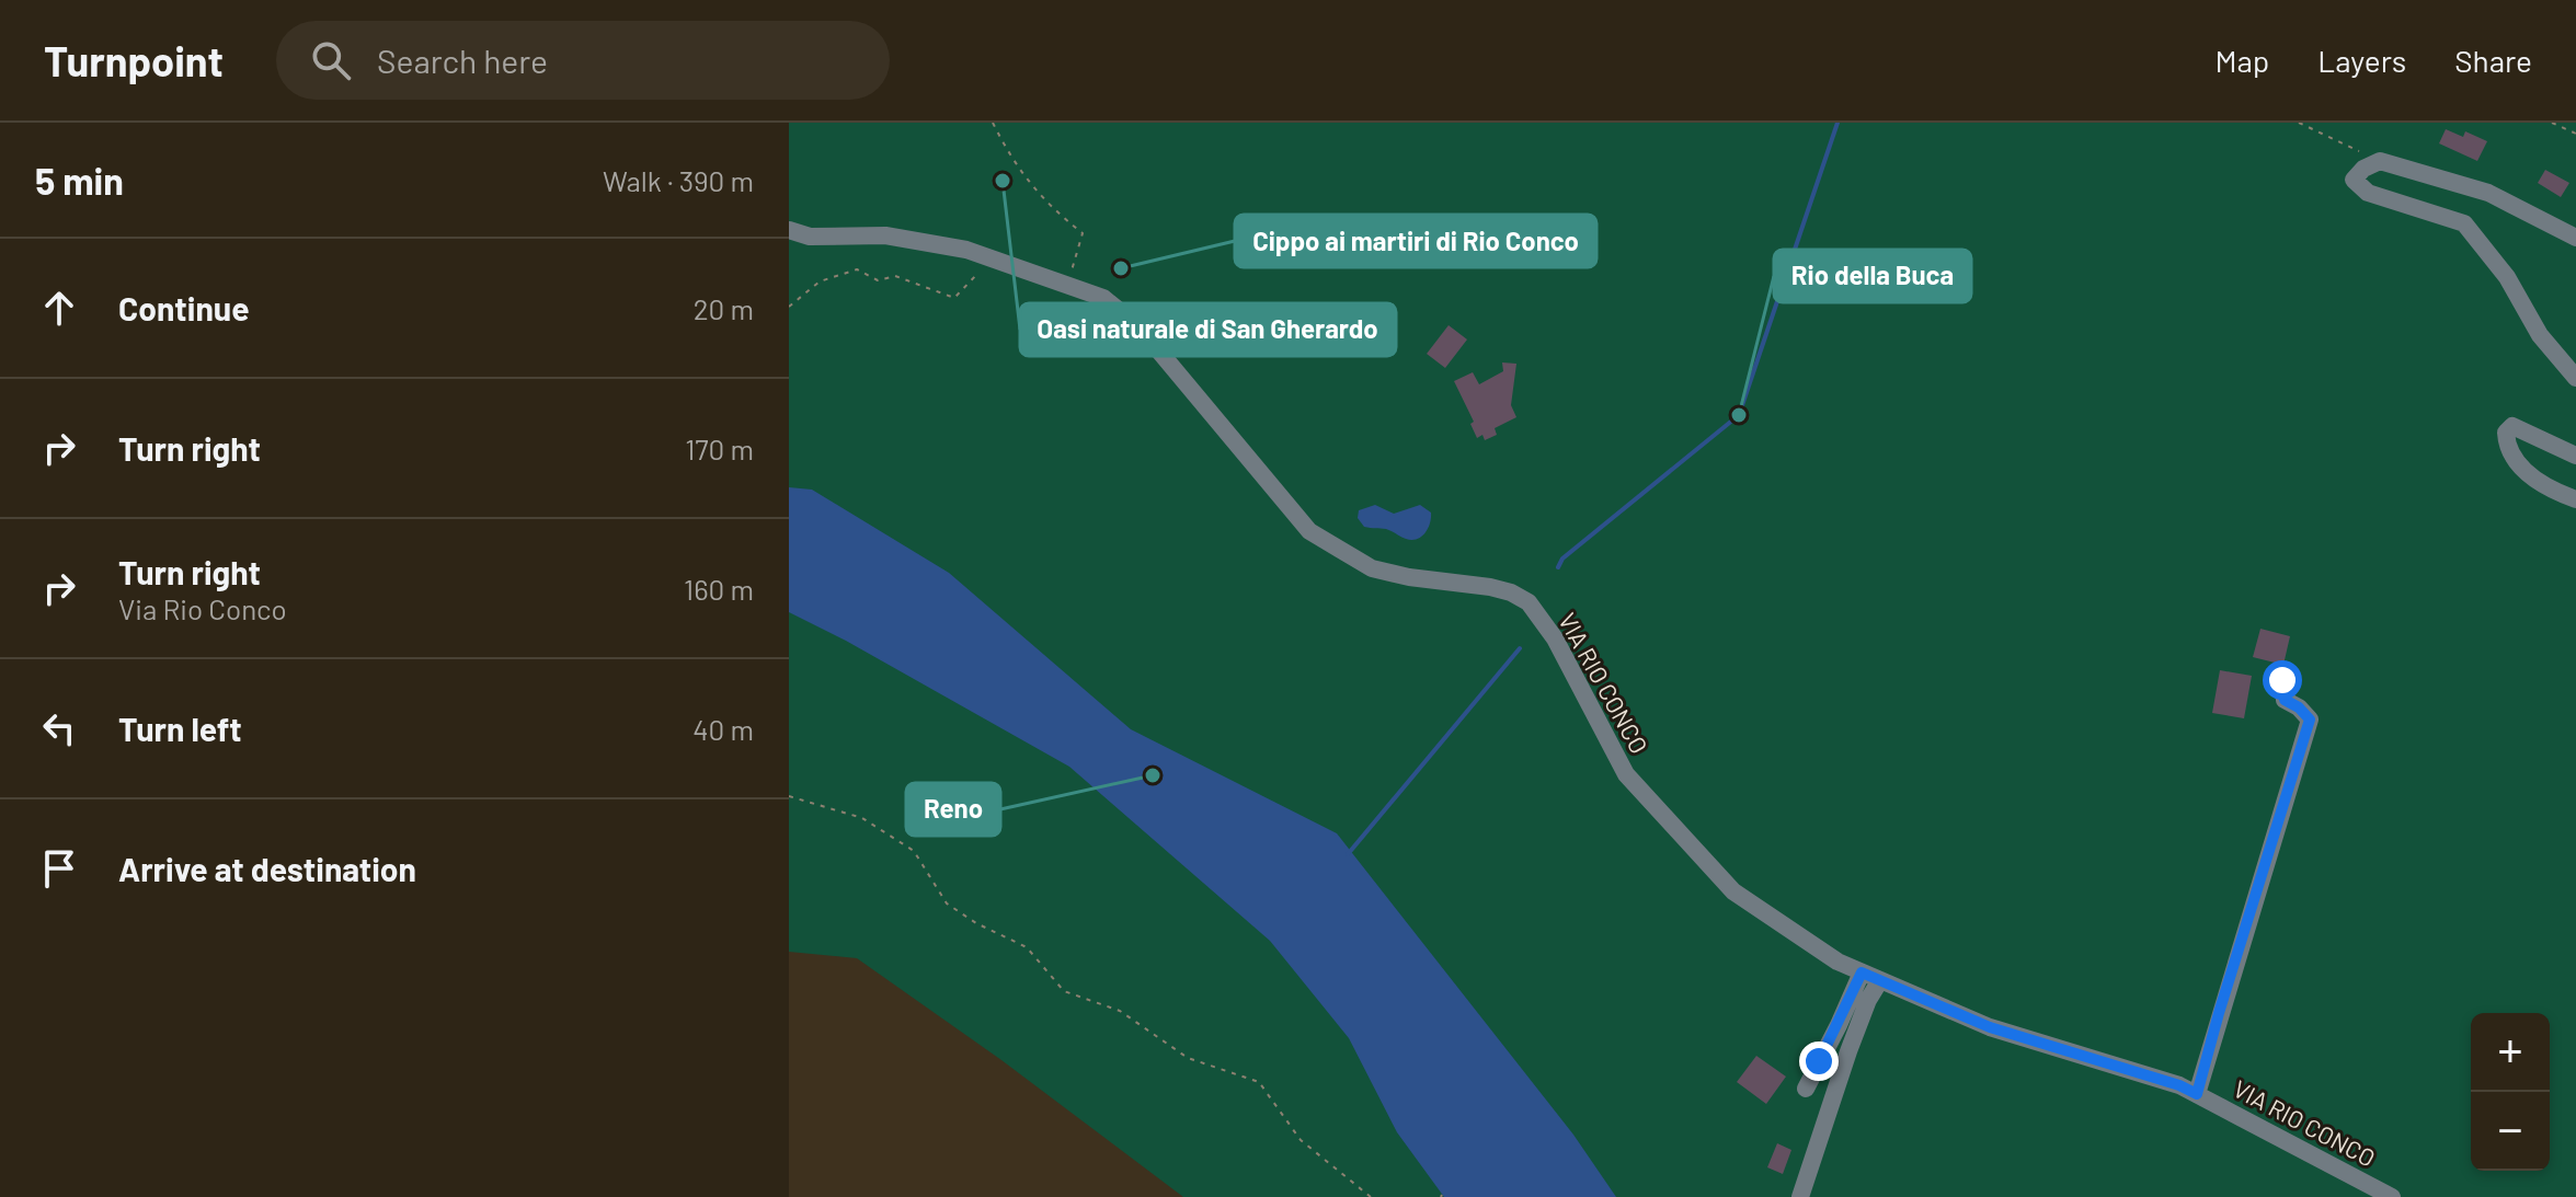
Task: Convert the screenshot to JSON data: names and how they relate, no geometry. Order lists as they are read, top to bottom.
{
  "streets": {
    "street": ["VIA RIO CONCO"]
  },
  "places": [
    "Oasi naturale di San Gherardo",
    "Cippo ai martiri di Rio Conco",
    "Rio della Buca",
    "Reno"
  ],
  "page": {
    "header": "Turnpoint",
    "search": "Search here",
    "nav": ["Map", "Layers", "Share"],
    "heading": ["5 min", "Walk · 390 m"],
    "list": [
      ["Continue", "20 m"],
      ["Turn right", "170 m"],
      ["Turn right", "Via Rio Conco", "160 m"],
      ["Turn left", "40 m"],
      "Arrive at destination"
    ],
    "map_buttons": ["+", "−"]
  }
}
